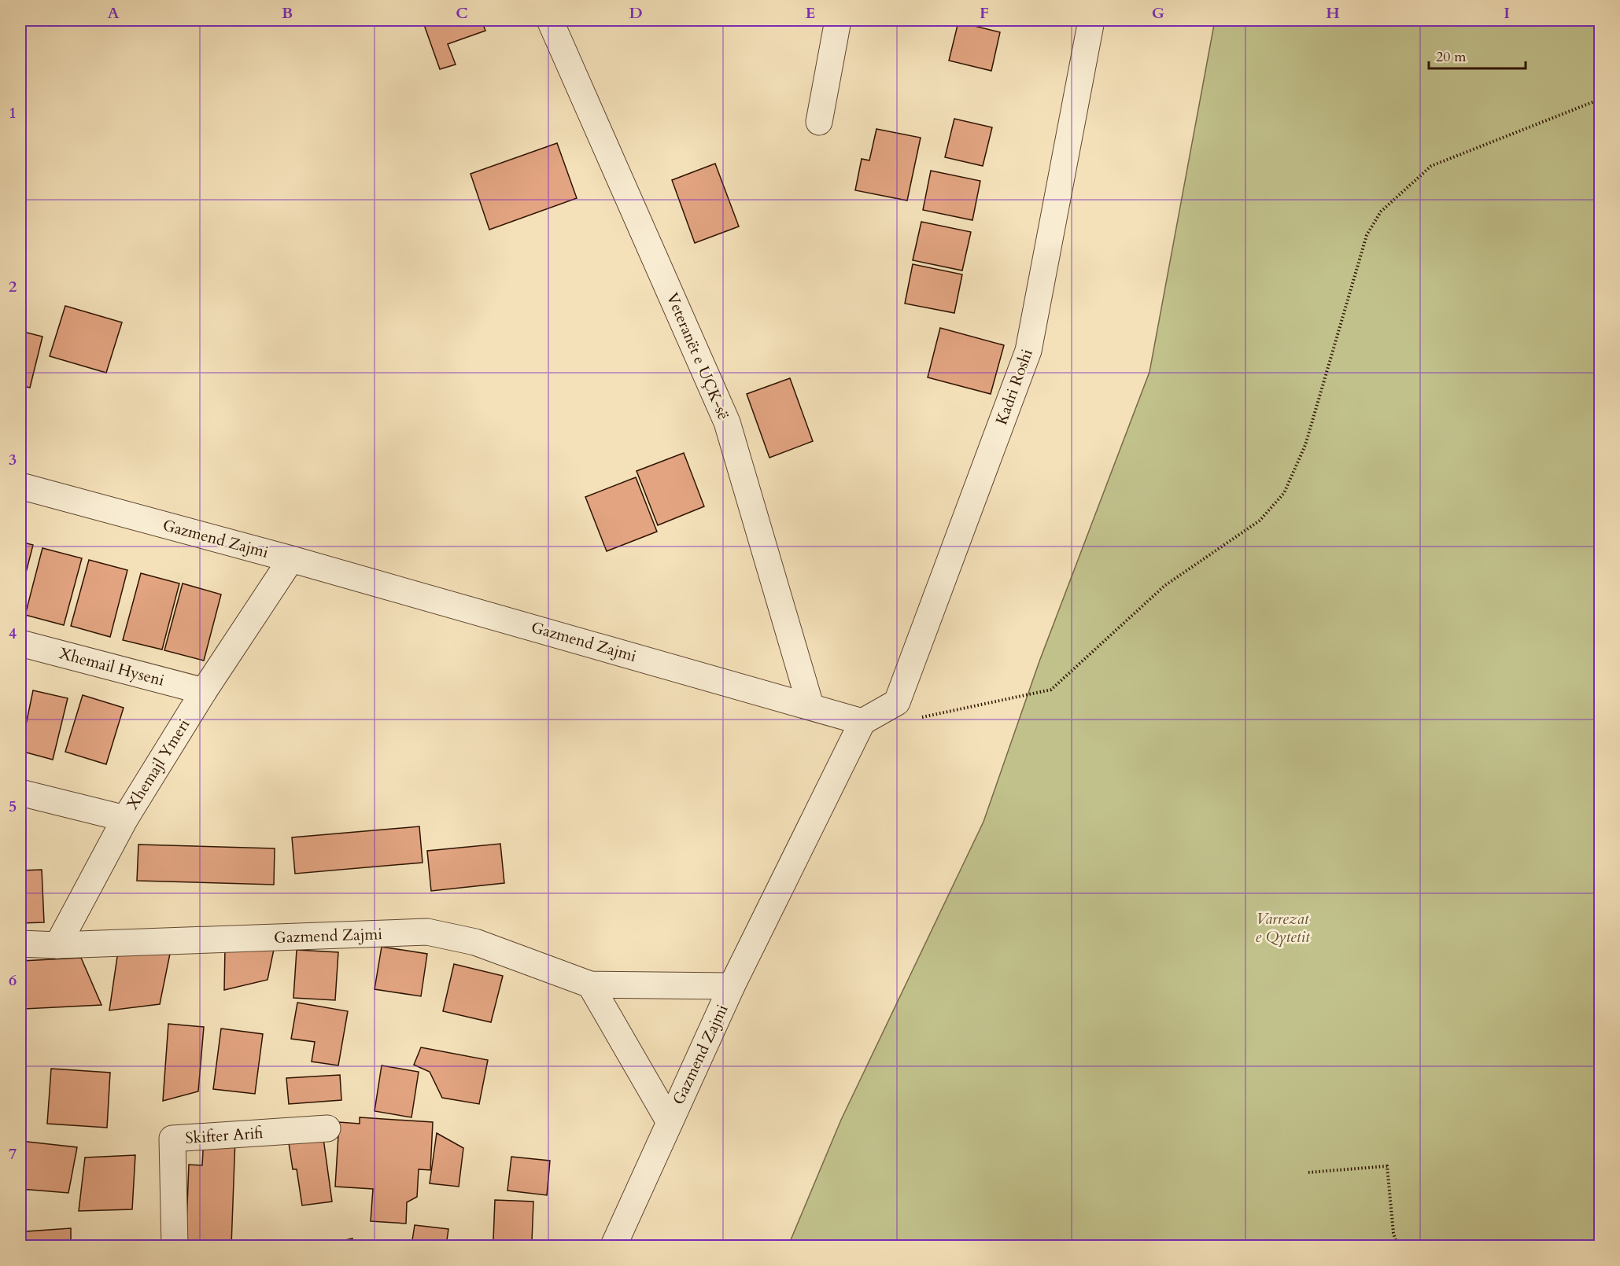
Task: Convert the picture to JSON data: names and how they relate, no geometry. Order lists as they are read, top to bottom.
{
  "streets": {
    "street": [
      "Veteranët e UÇK-së",
      "Kadri Roshi",
      "Gazmend Zajmi",
      "Xhemail Hyseni",
      "Xhemajl Ymeri",
      "Skifter Arifi"
    ]
  },
  "crossings": [
    ["Veteranët e UÇK-së", "Gazmend Zajmi"],
    ["Kadri Roshi", "Gazmend Zajmi"],
    ["Gazmend Zajmi", "Xhemajl Ymeri"],
    ["Xhemail Hyseni", "Xhemajl Ymeri"]
  ],
  "parks": ["Varrezat e Qytetit"],
  "scale_bar": "20 m",
  "grid": {
    "columns": [
      "A",
      "B",
      "C",
      "D",
      "E",
      "F",
      "G",
      "H",
      "I"
    ],
    "rows": [
      "1",
      "2",
      "3",
      "4",
      "5",
      "6",
      "7"
    ]
  }
}
